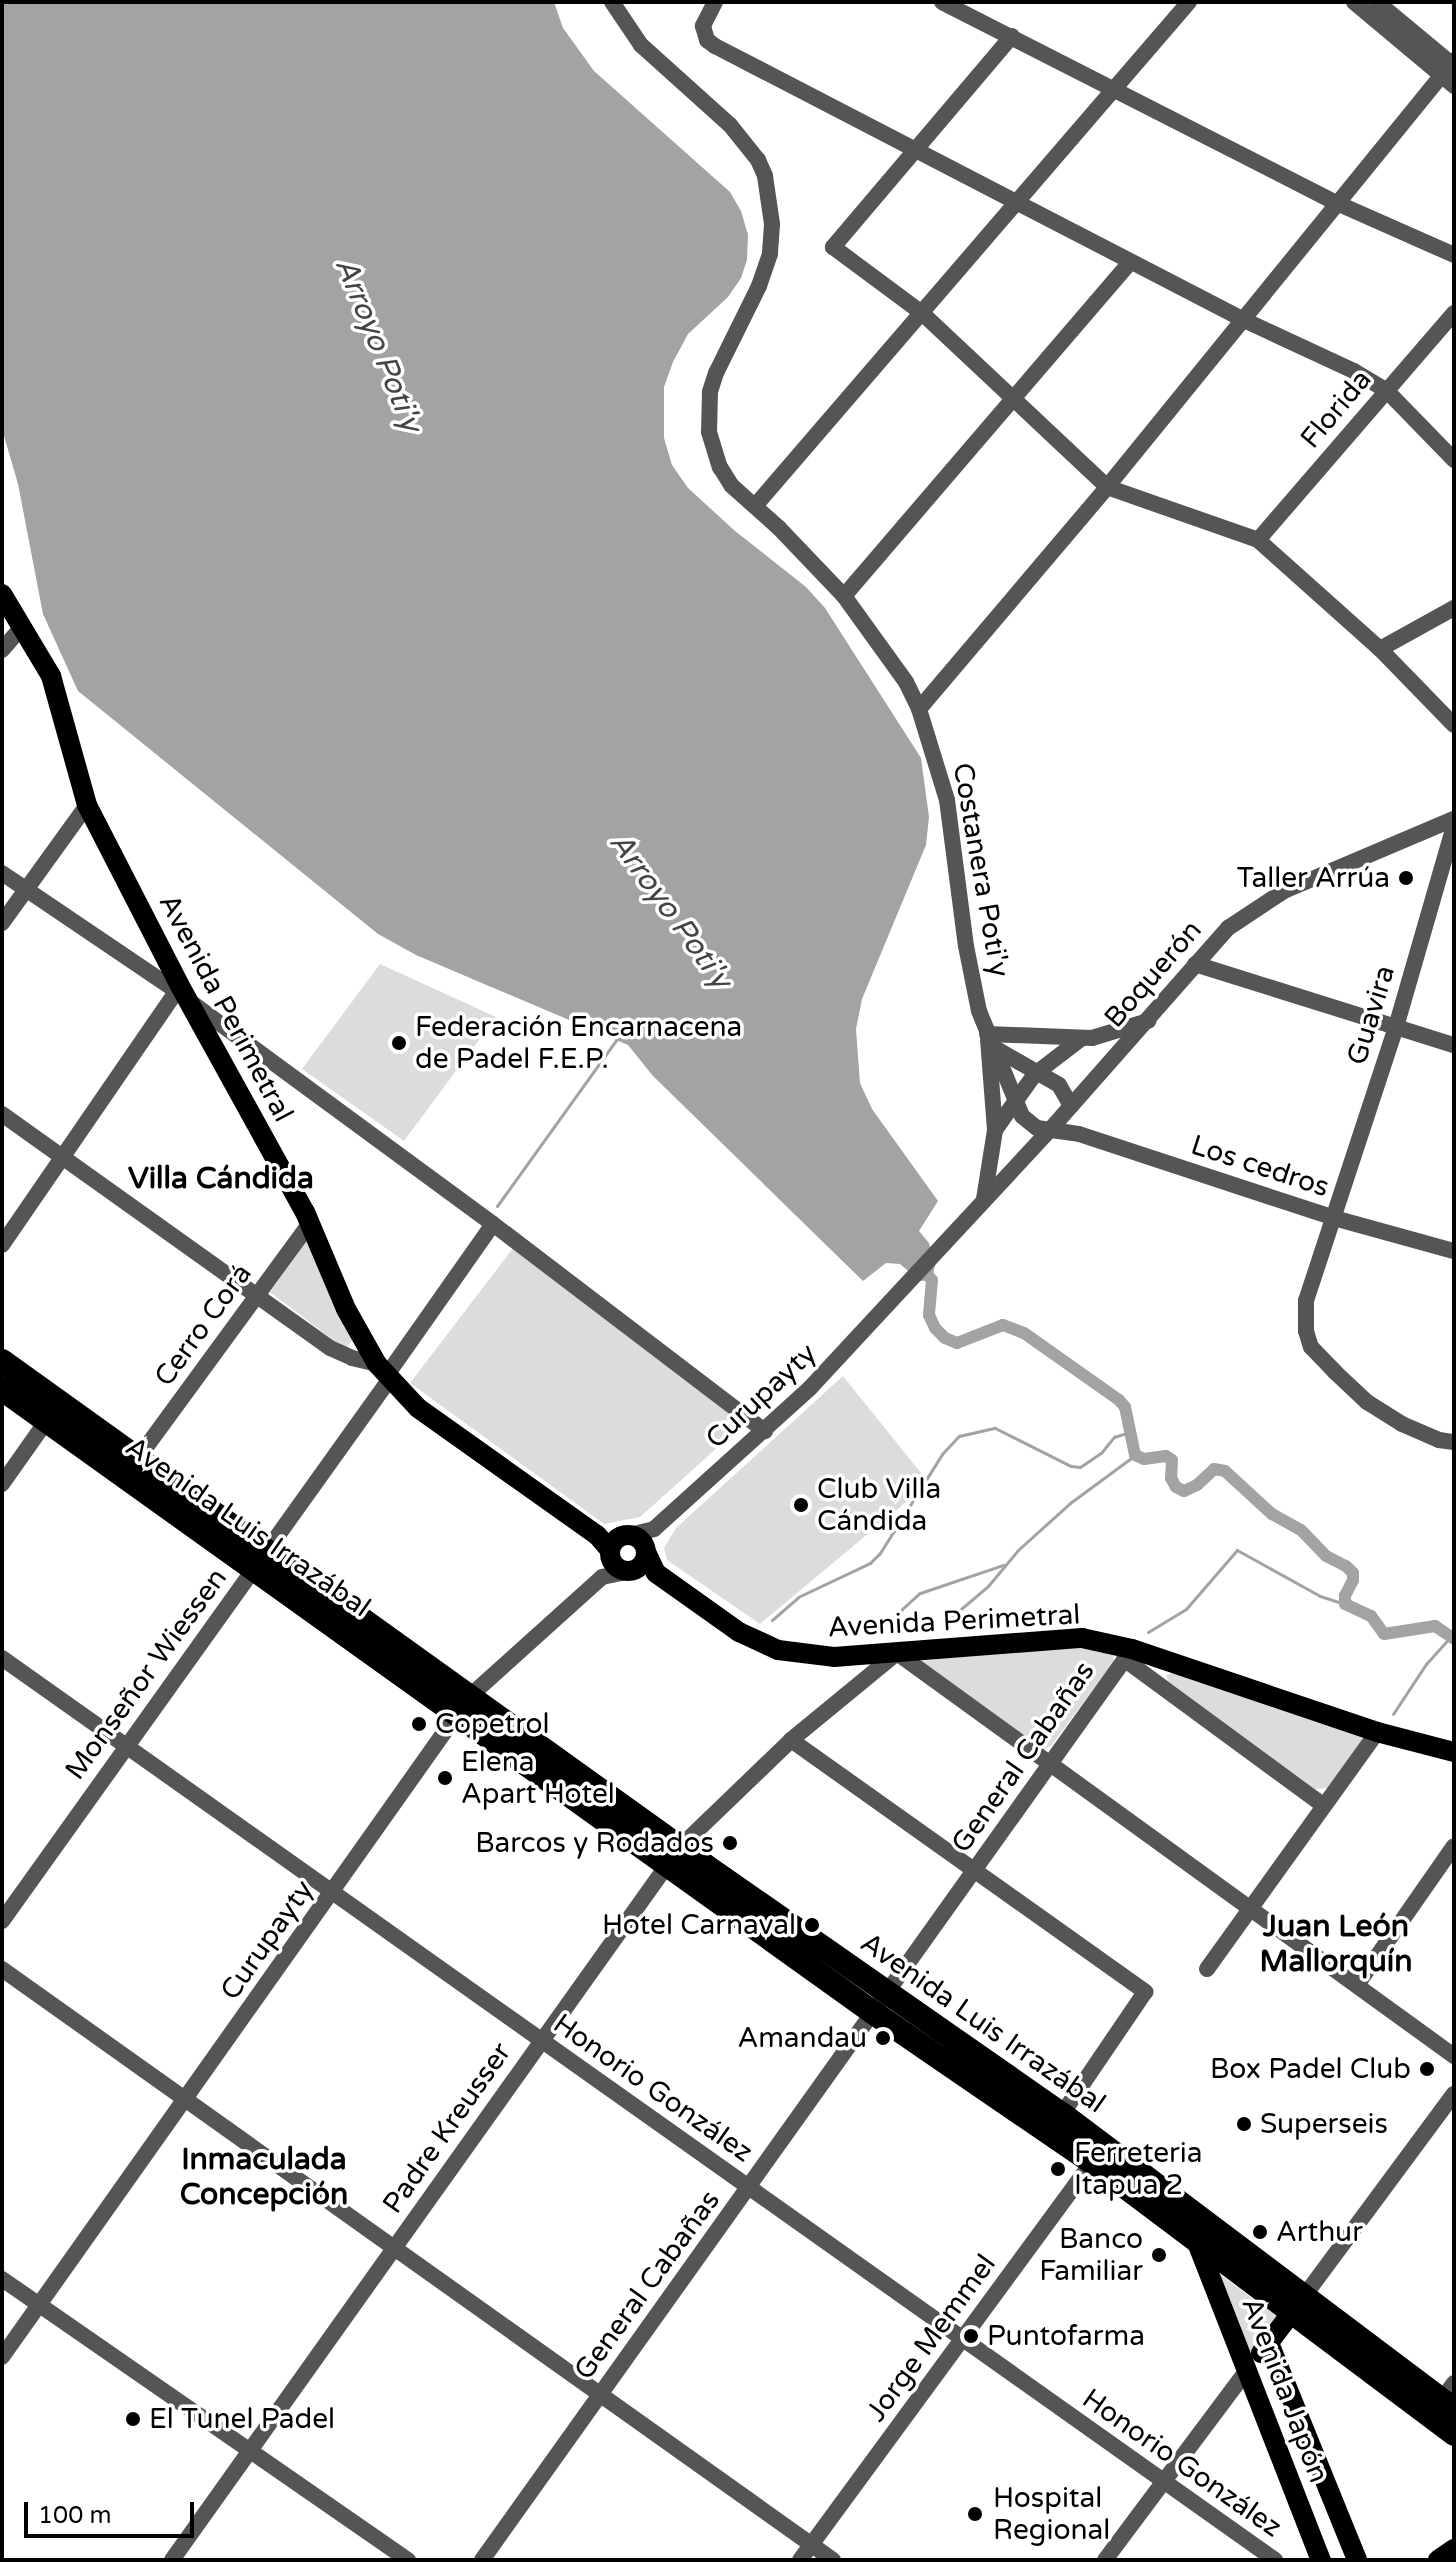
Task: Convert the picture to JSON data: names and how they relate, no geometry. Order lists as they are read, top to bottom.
{
  "streets": {
    "highway": ["Avenida Luis Irrazábal"],
    "main road": ["Avenida Perimetral", "Avenida Japón"],
    "street": [
      "Florida",
      "Costanera Poti'y",
      "Boquerón",
      "Guavira",
      "Los cedros",
      "Cerro Corá",
      "Curupayty",
      "Monseñor Wiessen",
      "General Cabañas",
      "Honorio González",
      "Padre Kreusser",
      "Jorge Memmel"
    ]
  },
  "crossings": [
    ["Boquerón", "Los cedros"],
    ["Boquerón", "Curupayty"],
    ["Avenida Perimetral", "Cerro Corá"],
    ["Avenida Perimetral", "Curupayty"],
    ["Avenida Perimetral", "Monseñor Wiessen"],
    ["Avenida Perimetral", "General Cabañas"],
    ["Avenida Perimetral", "Padre Kreusser"],
    ["Guavira", "Los cedros"],
    ["Curupayty", "Avenida Luis Irrazábal"],
    ["Curupayty", "Honorio González"],
    ["Avenida Luis Irrazábal", "Monseñor Wiessen"],
    ["Avenida Luis Irrazábal", "General Cabañas"],
    ["Avenida Luis Irrazábal", "Padre Kreusser"],
    ["Avenida Luis Irrazábal", "Jorge Memmel"],
    ["Avenida Luis Irrazábal", "Avenida Japón"],
    ["Monseñor Wiessen", "Honorio González"],
    ["General Cabañas", "Honorio González"],
    ["Honorio González", "Padre Kreusser"],
    ["Honorio González", "Jorge Memmel"]
  ],
  "districts": ["Villa Cándida", "Juan León Mallorquín", "Inmaculada Concepción"],
  "water": ["Arroyo Poti'y"],
  "places": [
    "Taller Arrúa",
    "Federación Encarnacena de Padel F.E.P.",
    "Club Villa Cándida",
    "Copetrol",
    "Elena Apart Hotel",
    "Barcos y Rodados",
    "Hotel Carnaval",
    "Amandau",
    "Box Padel Club",
    "Superseis",
    "Ferreteria Itapua 2",
    "Arthur",
    "Banco Familiar",
    "Puntofarma",
    "El Tunel Padel",
    "Hospital Regional"
  ],
  "scale_bar": "100 m"
}
